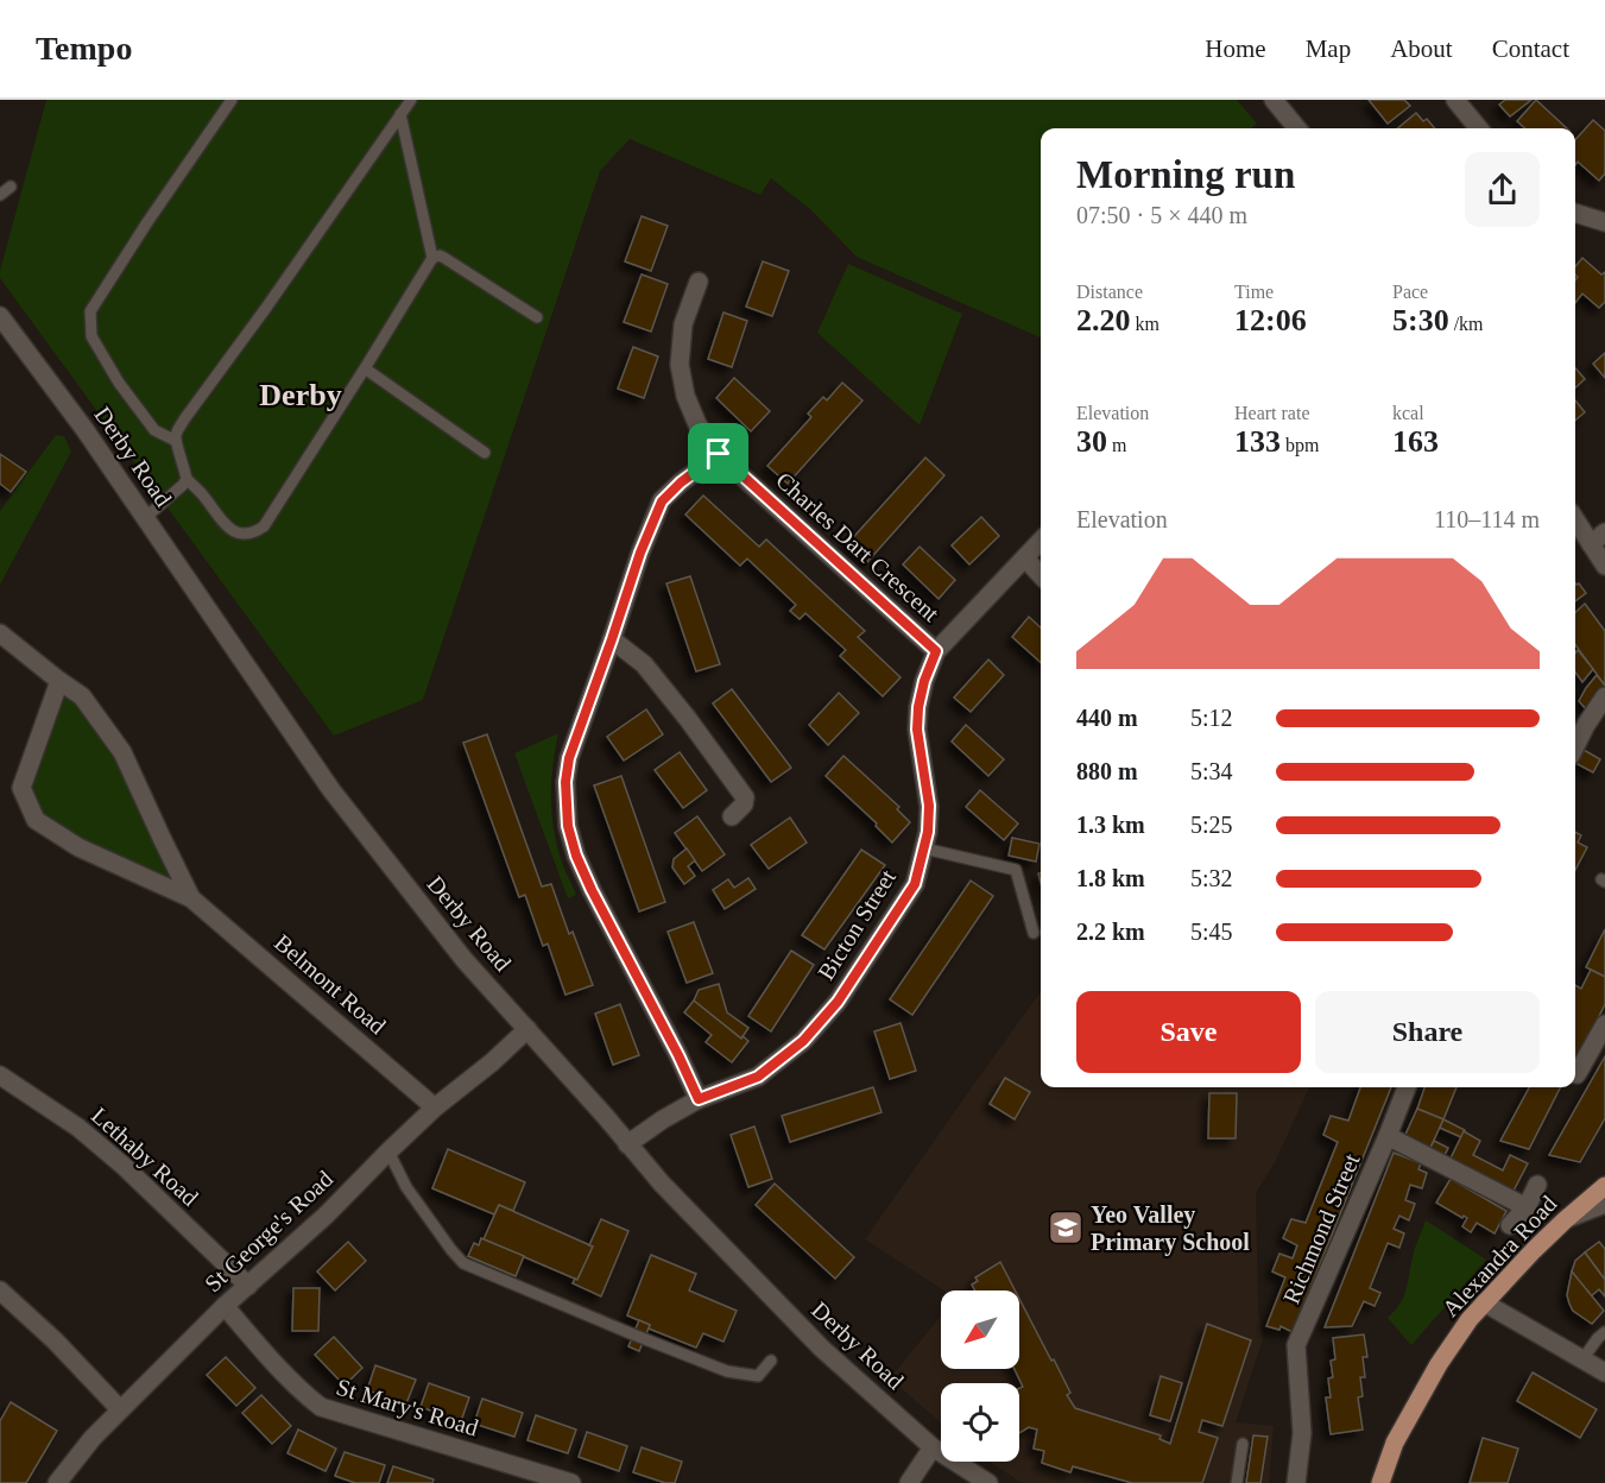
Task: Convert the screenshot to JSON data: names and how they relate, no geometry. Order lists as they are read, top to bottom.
{
  "streets": {
    "main road": ["Alexandra Road"],
    "street": [
      "Derby Road",
      "Charles Dart Crescent",
      "Bicton Street",
      "Belmont Road",
      "Lethaby Road",
      "Richmond Street",
      "St George's Road",
      "St Mary's Road"
    ]
  },
  "crossings": [
    ["Derby Road", "Bicton Street"],
    ["Derby Road", "St George's Road"],
    ["Charles Dart Crescent", "Bicton Street"],
    ["Belmont Road", "St George's Road"],
    ["Lethaby Road", "St George's Road"],
    ["St George's Road", "St Mary's Road"]
  ],
  "districts": ["Derby"],
  "places": {
    "school or university": ["Yeo Valley Primary School"]
  },
  "north": "bottom left",
  "page": {
    "header": "Tempo",
    "nav": [
      "Home",
      "Map",
      "About",
      "Contact"
    ],
    "heading": ["Morning run", "07:50 · 5 × 440 m"],
    "stats": [
      ["Distance", "2.20 km"],
      ["Time", "12:06"],
      ["Pace", "5:30 /km"],
      ["Elevation", "30 m"],
      ["Heart rate", "133 bpm"],
      ["kcal", "163"]
    ],
    "chart": ["Elevation", "110–114 m"],
    "list": [
      {
        "name": "440 m",
        "note": "5:12"
      },
      {
        "name": "880 m",
        "note": "5:34"
      },
      {
        "name": "1.3 km",
        "note": "5:25"
      },
      {
        "name": "1.8 km",
        "note": "5:32"
      },
      {
        "name": "2.2 km",
        "note": "5:45"
      }
    ],
    "buttons": ["Save", "Share"]
  }
}
